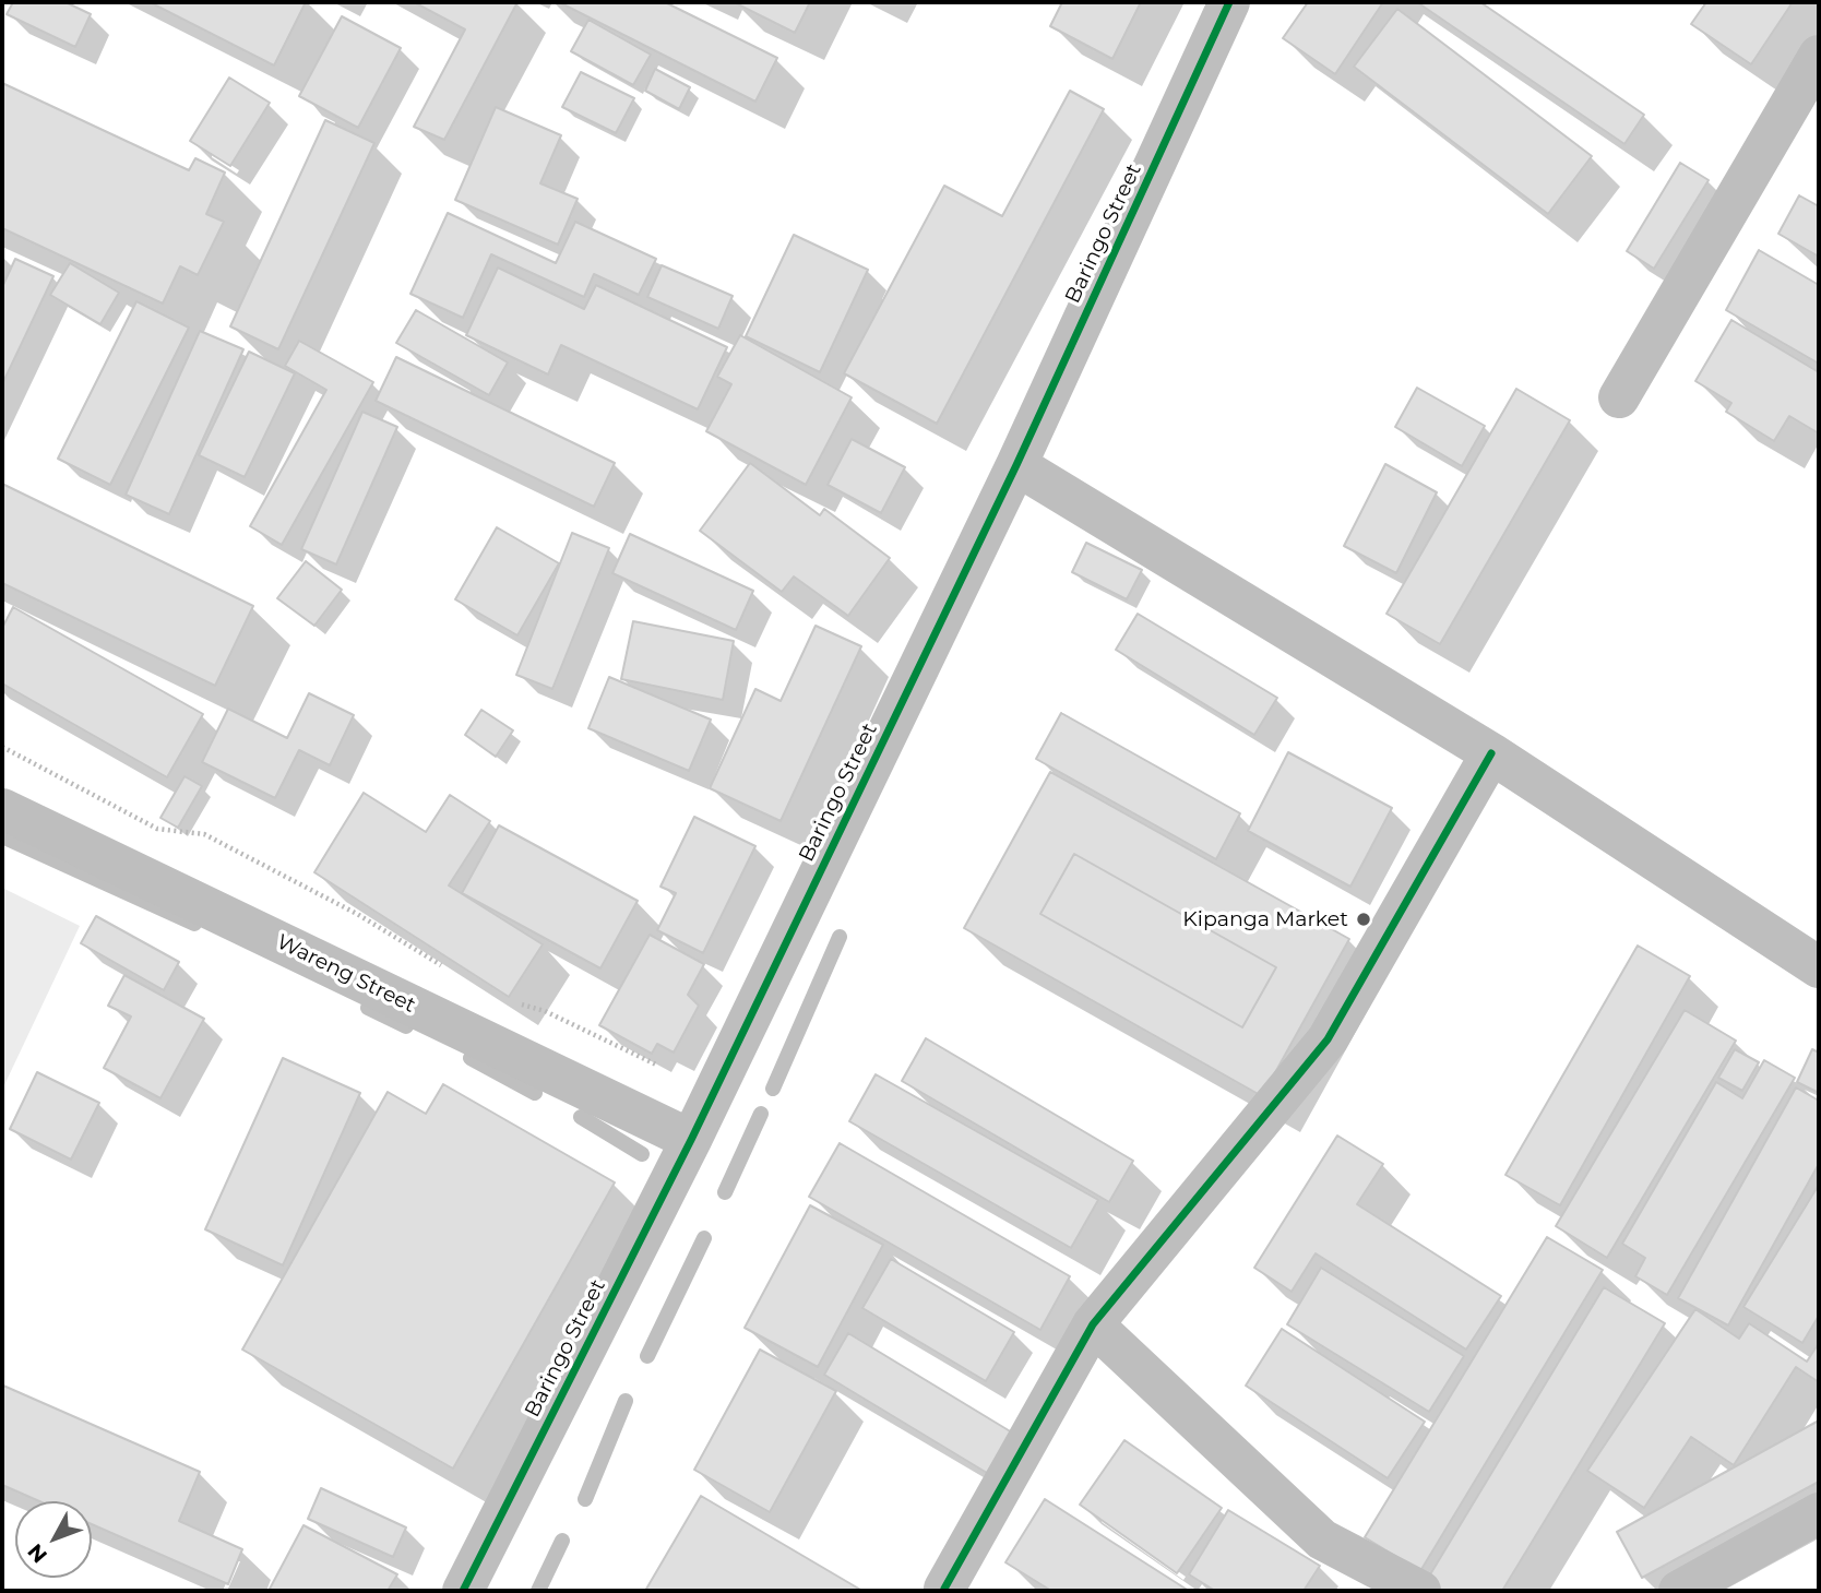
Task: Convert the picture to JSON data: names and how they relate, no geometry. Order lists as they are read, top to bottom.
{
  "streets": {
    "street": ["Baringo Street", "Wareng Street"]
  },
  "crossings": [
    ["Baringo Street", "Wareng Street"]
  ],
  "places": ["Kipanga Market"],
  "north": "bottom left"
}
